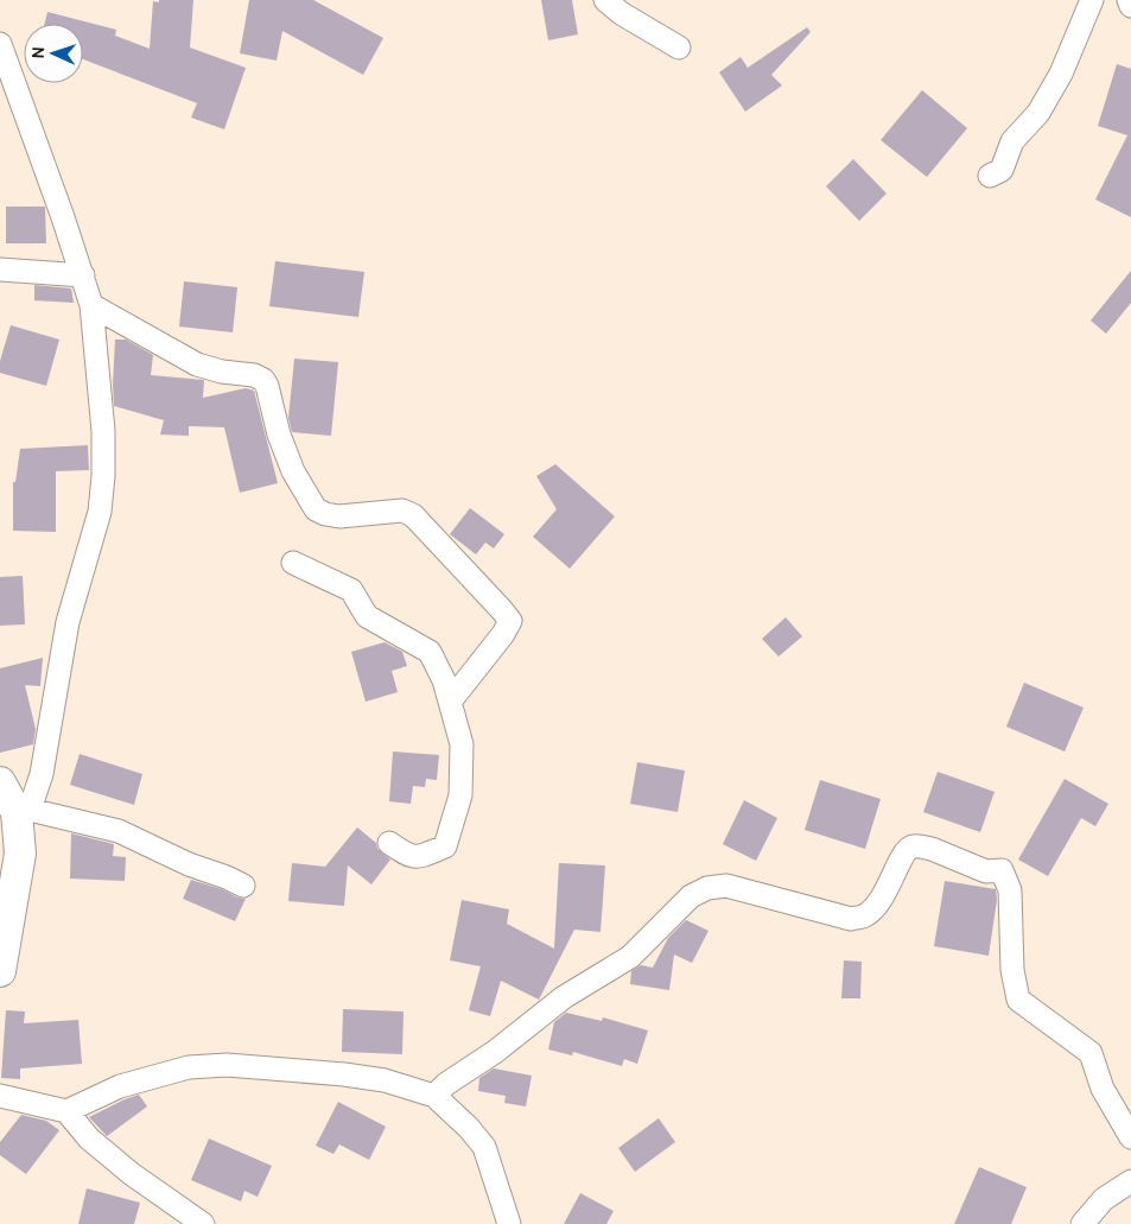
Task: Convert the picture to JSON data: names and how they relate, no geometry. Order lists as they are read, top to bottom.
{
  "north": "left"
}
